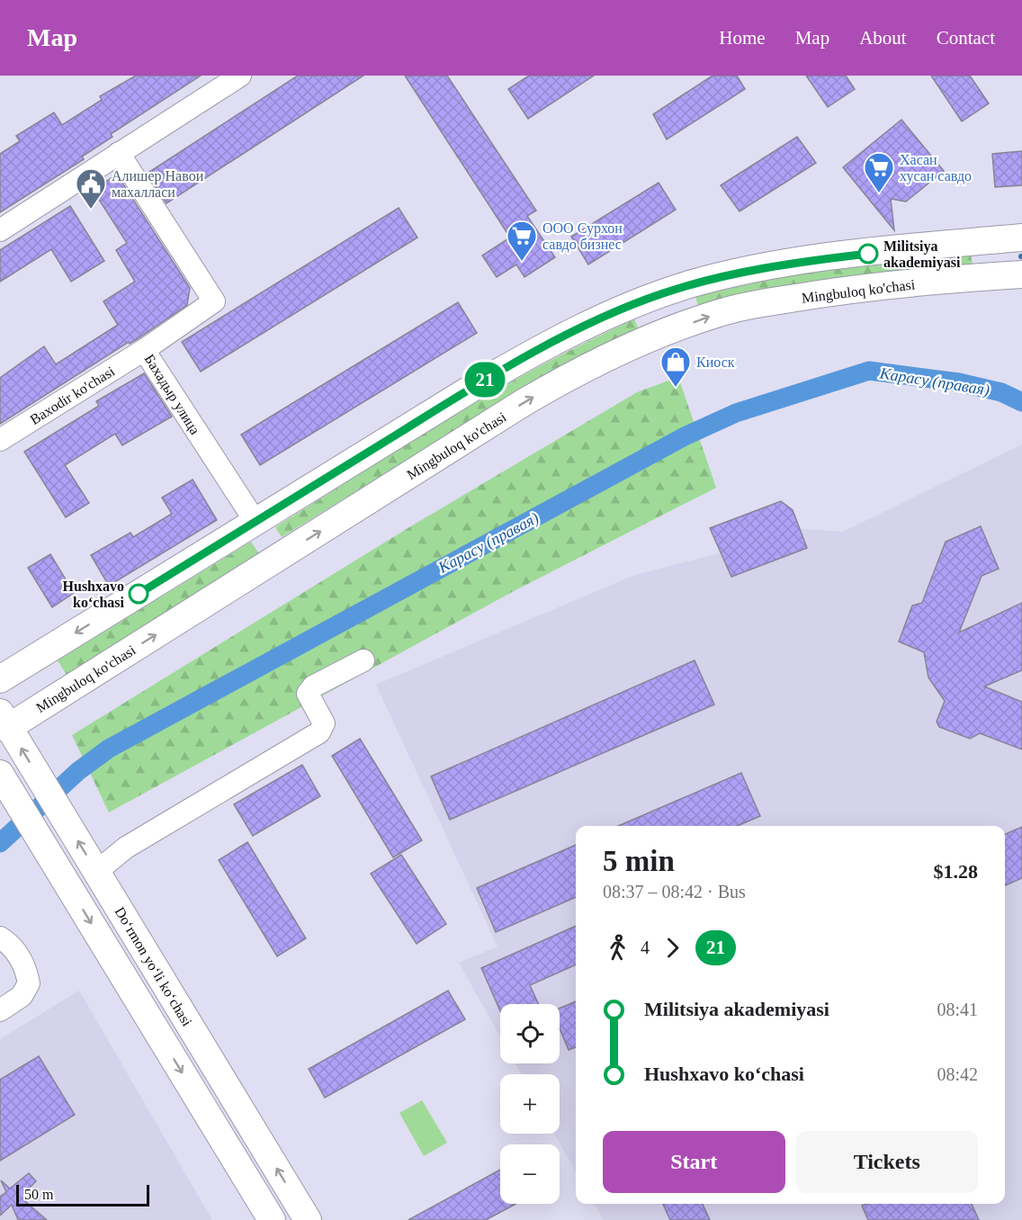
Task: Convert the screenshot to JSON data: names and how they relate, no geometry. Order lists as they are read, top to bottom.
{
  "streets": {
    "main road": ["Mingbuloq ko'chasi", "Do‘rmon yo‘li ko‘chasi"],
    "street": ["Бахадыр улица", "Baxodir ko'chasi"]
  },
  "crossings": [
    ["Mingbuloq ko'chasi", "Do‘rmon yo‘li ko‘chasi"],
    ["Бахадыр улица", "Baxodir ko'chasi"]
  ],
  "water": ["Карасу (правая)"],
  "places": {
    "supermarket": ["Хасан хусан савдо", "ООО Сурхон савдо бизнес"],
    "public building": ["Алишер Навои махалласи"],
    "other": ["Militsiya akademiyasi", "Hushxavo koʻchasi"],
    "shop": ["Киоск"]
  },
  "lines": ["bus line 21"],
  "scale_bar": "50 m",
  "page": {
    "header": "Map",
    "nav": [
      "Home",
      "Map",
      "About",
      "Contact"
    ],
    "on_map": "21",
    "heading": ["5 min", "08:37 – 08:42 · Bus", "$1.28"],
    "legs": ["4", "21"],
    "list": [
      {
        "name": "Militsiya akademiyasi",
        "value": "08:41"
      },
      {
        "name": "Hushxavo koʻchasi",
        "value": "08:42"
      }
    ],
    "map_buttons": ["+", "−"],
    "buttons": ["Start", "Tickets"],
    "scale": "50 m"
  }
}
